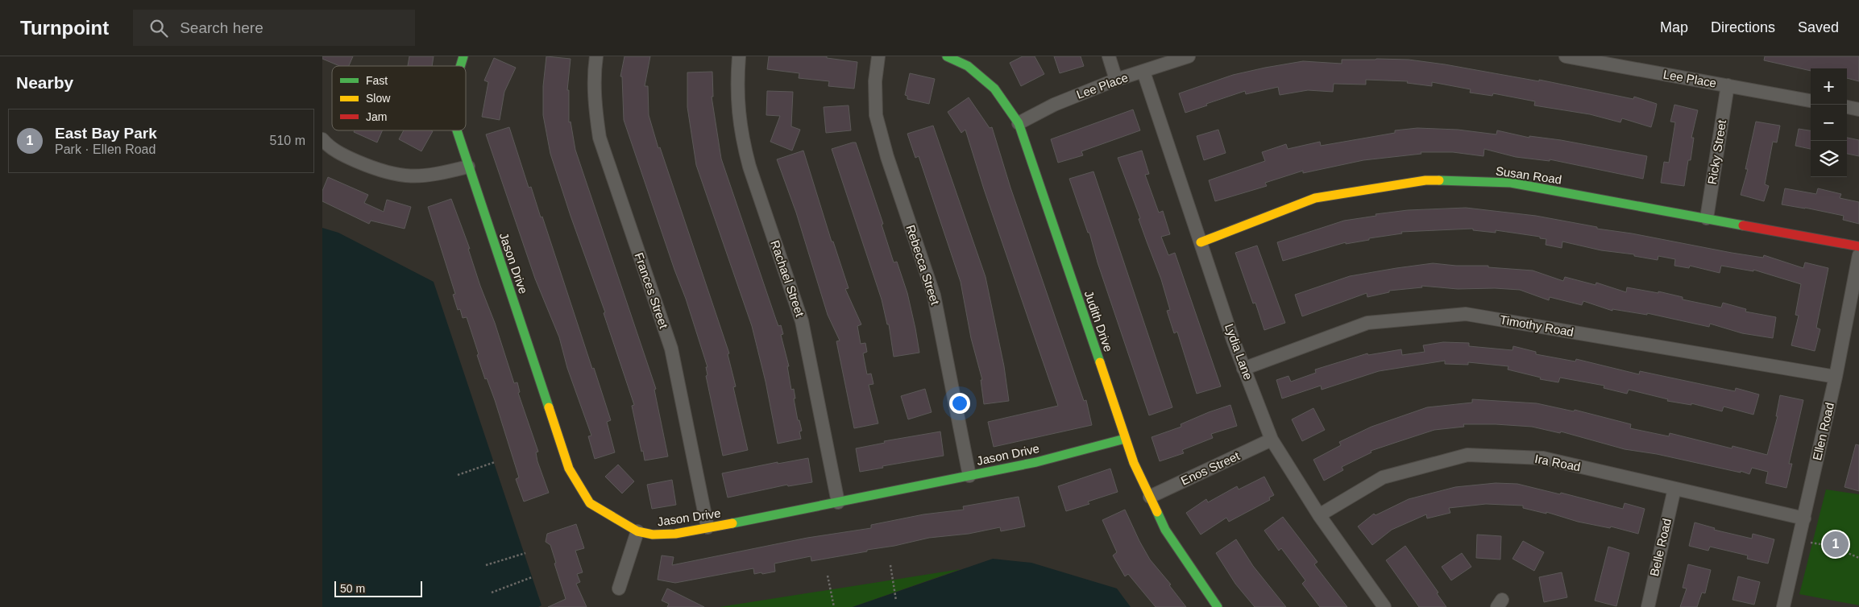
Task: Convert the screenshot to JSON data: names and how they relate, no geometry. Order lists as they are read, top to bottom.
{
  "streets": {
    "street": [
      "Lee Place",
      "Ricky Street",
      "Susan Road",
      "Jason Drive",
      "Rebecca Street",
      "Rachael Street",
      "Frances Street",
      "Judith Drive",
      "Timothy Road",
      "Lydia Lane",
      "Ellen Road",
      "Ira Road",
      "Enos Street",
      "Belle Road"
    ]
  },
  "crossings": [
    ["Lee Place", "Ricky Street"],
    ["Lee Place", "Judith Drive"],
    ["Lee Place", "Lydia Lane"],
    ["Ricky Street", "Susan Road"],
    ["Susan Road", "Lydia Lane"],
    ["Jason Drive", "Rebecca Street"],
    ["Jason Drive", "Rachael Street"],
    ["Jason Drive", "Frances Street"],
    ["Jason Drive", "Judith Drive"],
    ["Judith Drive", "Enos Street"],
    ["Timothy Road", "Lydia Lane"],
    ["Timothy Road", "Ellen Road"],
    ["Lydia Lane", "Ira Road"],
    ["Lydia Lane", "Enos Street"],
    ["Ellen Road", "Ira Road"],
    ["Ira Road", "Belle Road"]
  ],
  "legend": ["Fast", "Slow", "Jam"],
  "scale_bar": "50 m",
  "page": {
    "header": "Turnpoint",
    "search": "Search here",
    "nav": ["Map", "Directions", "Saved"],
    "heading": "Nearby",
    "map_buttons": ["+", "−"],
    "list": [
      {
        "mark": "1",
        "name": "East Bay Park",
        "note": "Park · Ellen Road",
        "value": "510 m"
      }
    ],
    "pins": "1",
    "scale": "50 m"
  }
}
